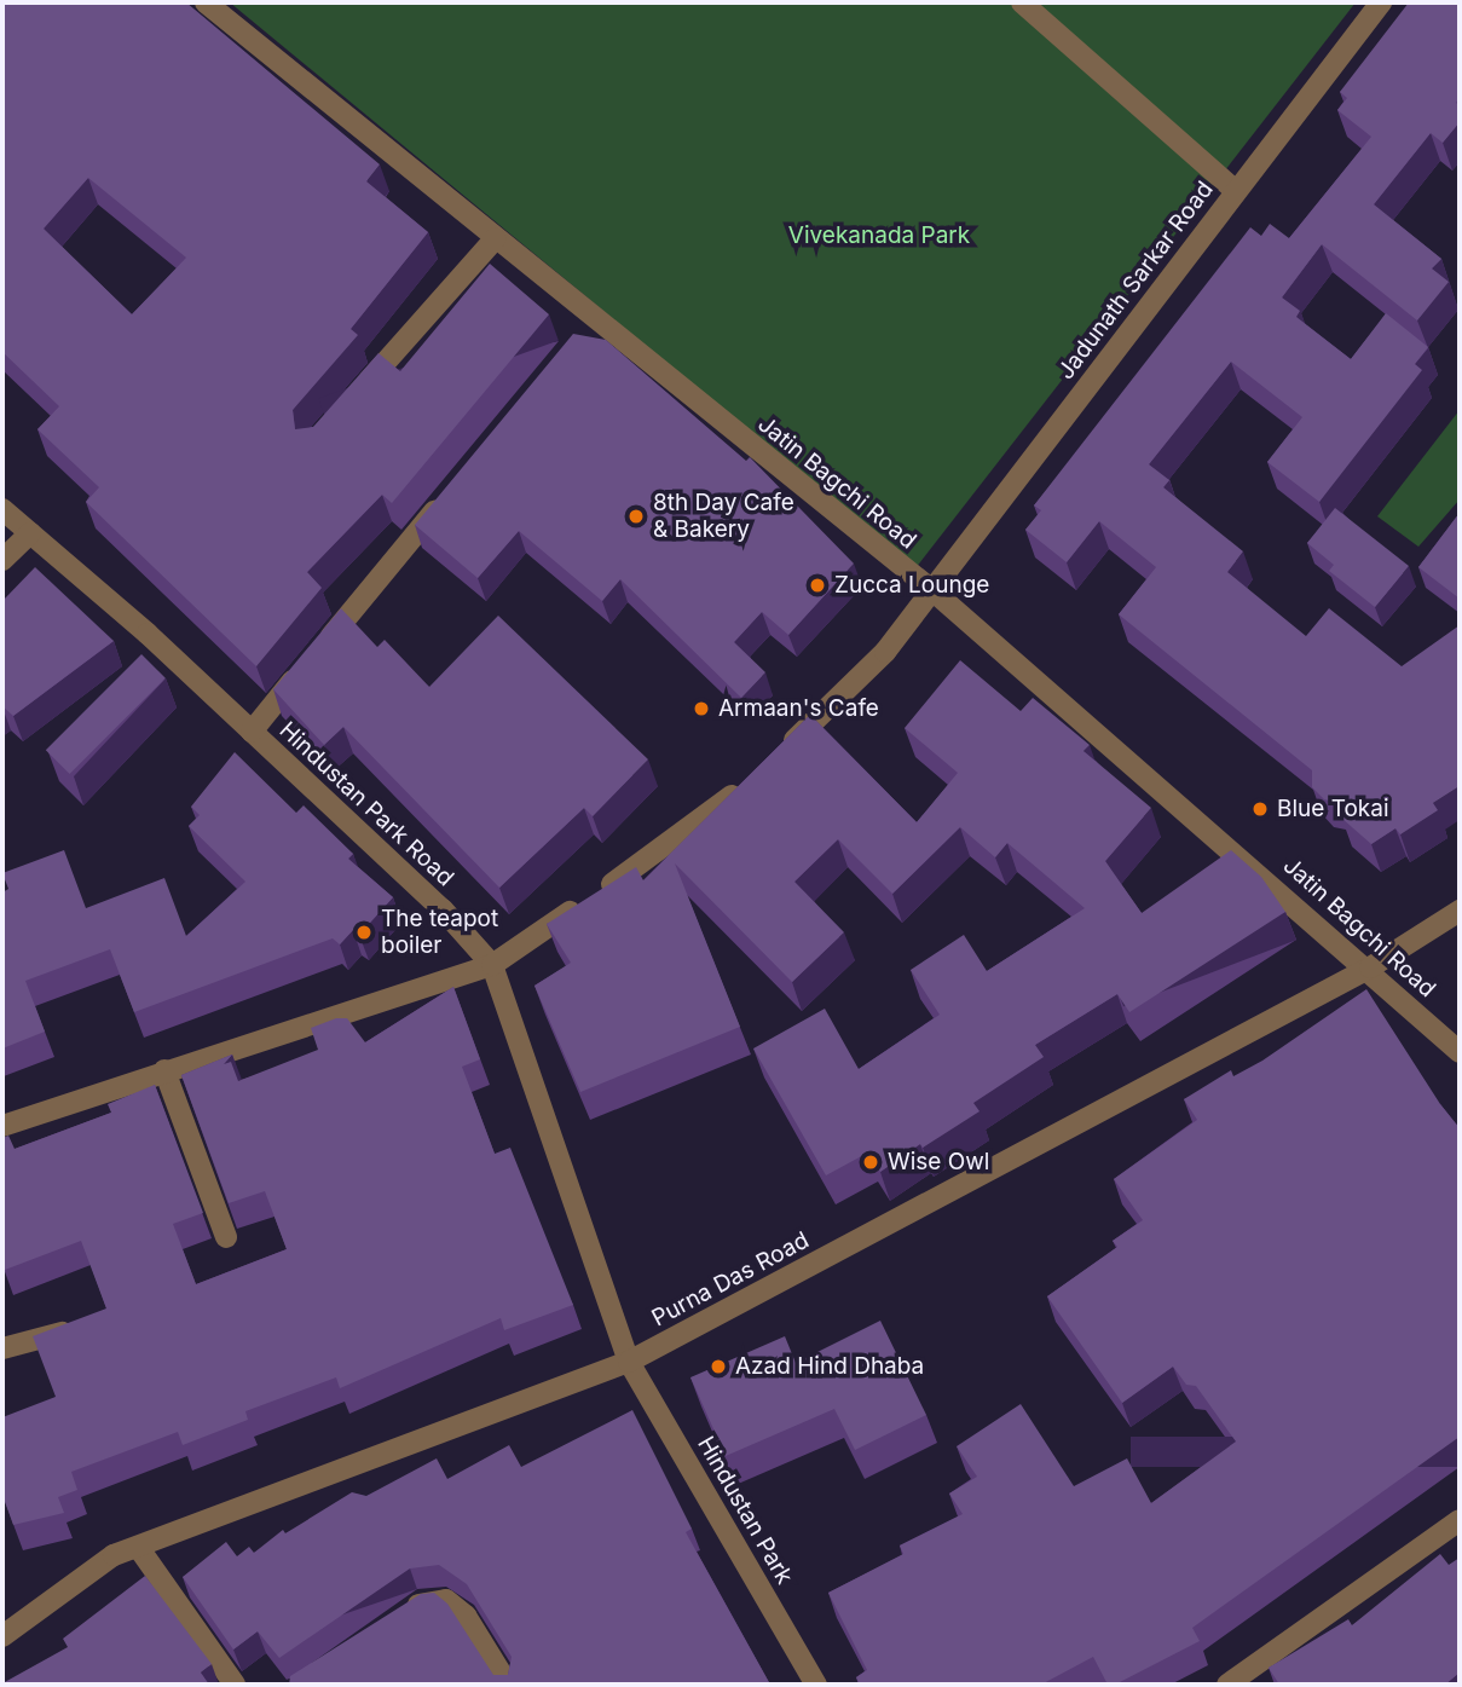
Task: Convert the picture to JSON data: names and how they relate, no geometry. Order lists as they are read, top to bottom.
{
  "streets": {
    "street": [
      "Jadunath Sarkar Road",
      "Jatin Bagchi Road",
      "Hindustan Park Road",
      "Purna Das Road",
      "Hindustan Park"
    ]
  },
  "crossings": [
    ["Jadunath Sarkar Road", "Jatin Bagchi Road"],
    ["Jatin Bagchi Road", "Purna Das Road"],
    ["Hindustan Park Road", "Purna Das Road"],
    ["Hindustan Park Road", "Hindustan Park"],
    ["Purna Das Road", "Hindustan Park"]
  ],
  "parks": ["Vivekanada Park"],
  "places": [
    "8th Day Cafe & Bakery",
    "Zucca Lounge",
    "Armaan's Cafe",
    "Blue Tokai",
    "The teapot boiler",
    "Wise Owl",
    "Azad Hind Dhaba"
  ]
}
